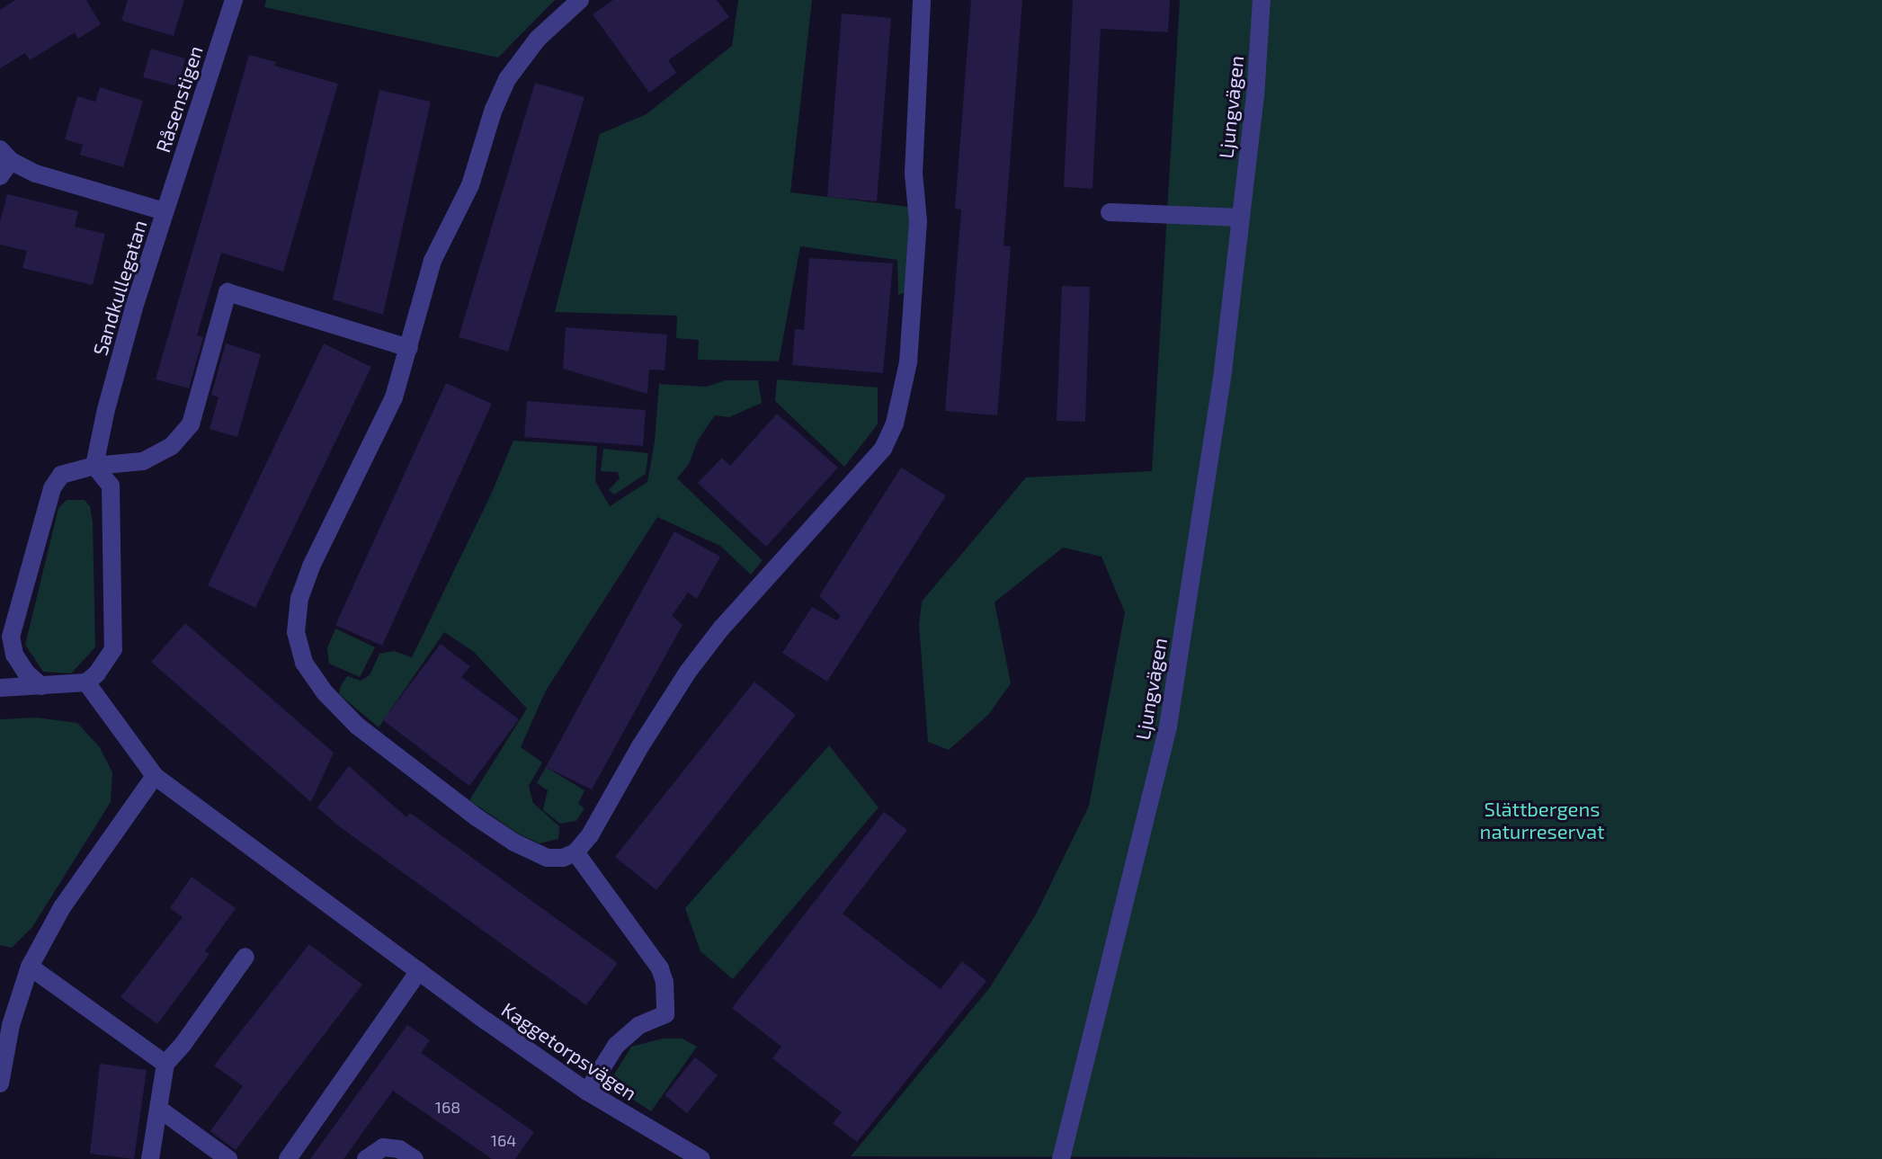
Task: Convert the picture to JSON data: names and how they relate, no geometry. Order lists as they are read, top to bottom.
{
  "streets": {
    "street": [
      "Råsenstigen",
      "Ljungvägen",
      "Sandkullegatan",
      "Kaggetorpsvägen"
    ]
  },
  "crossings": [
    ["Råsenstigen", "Sandkullegatan"]
  ],
  "parks": ["Slättbergens naturreservat"],
  "house_numbers": ["168", "164"]
}
